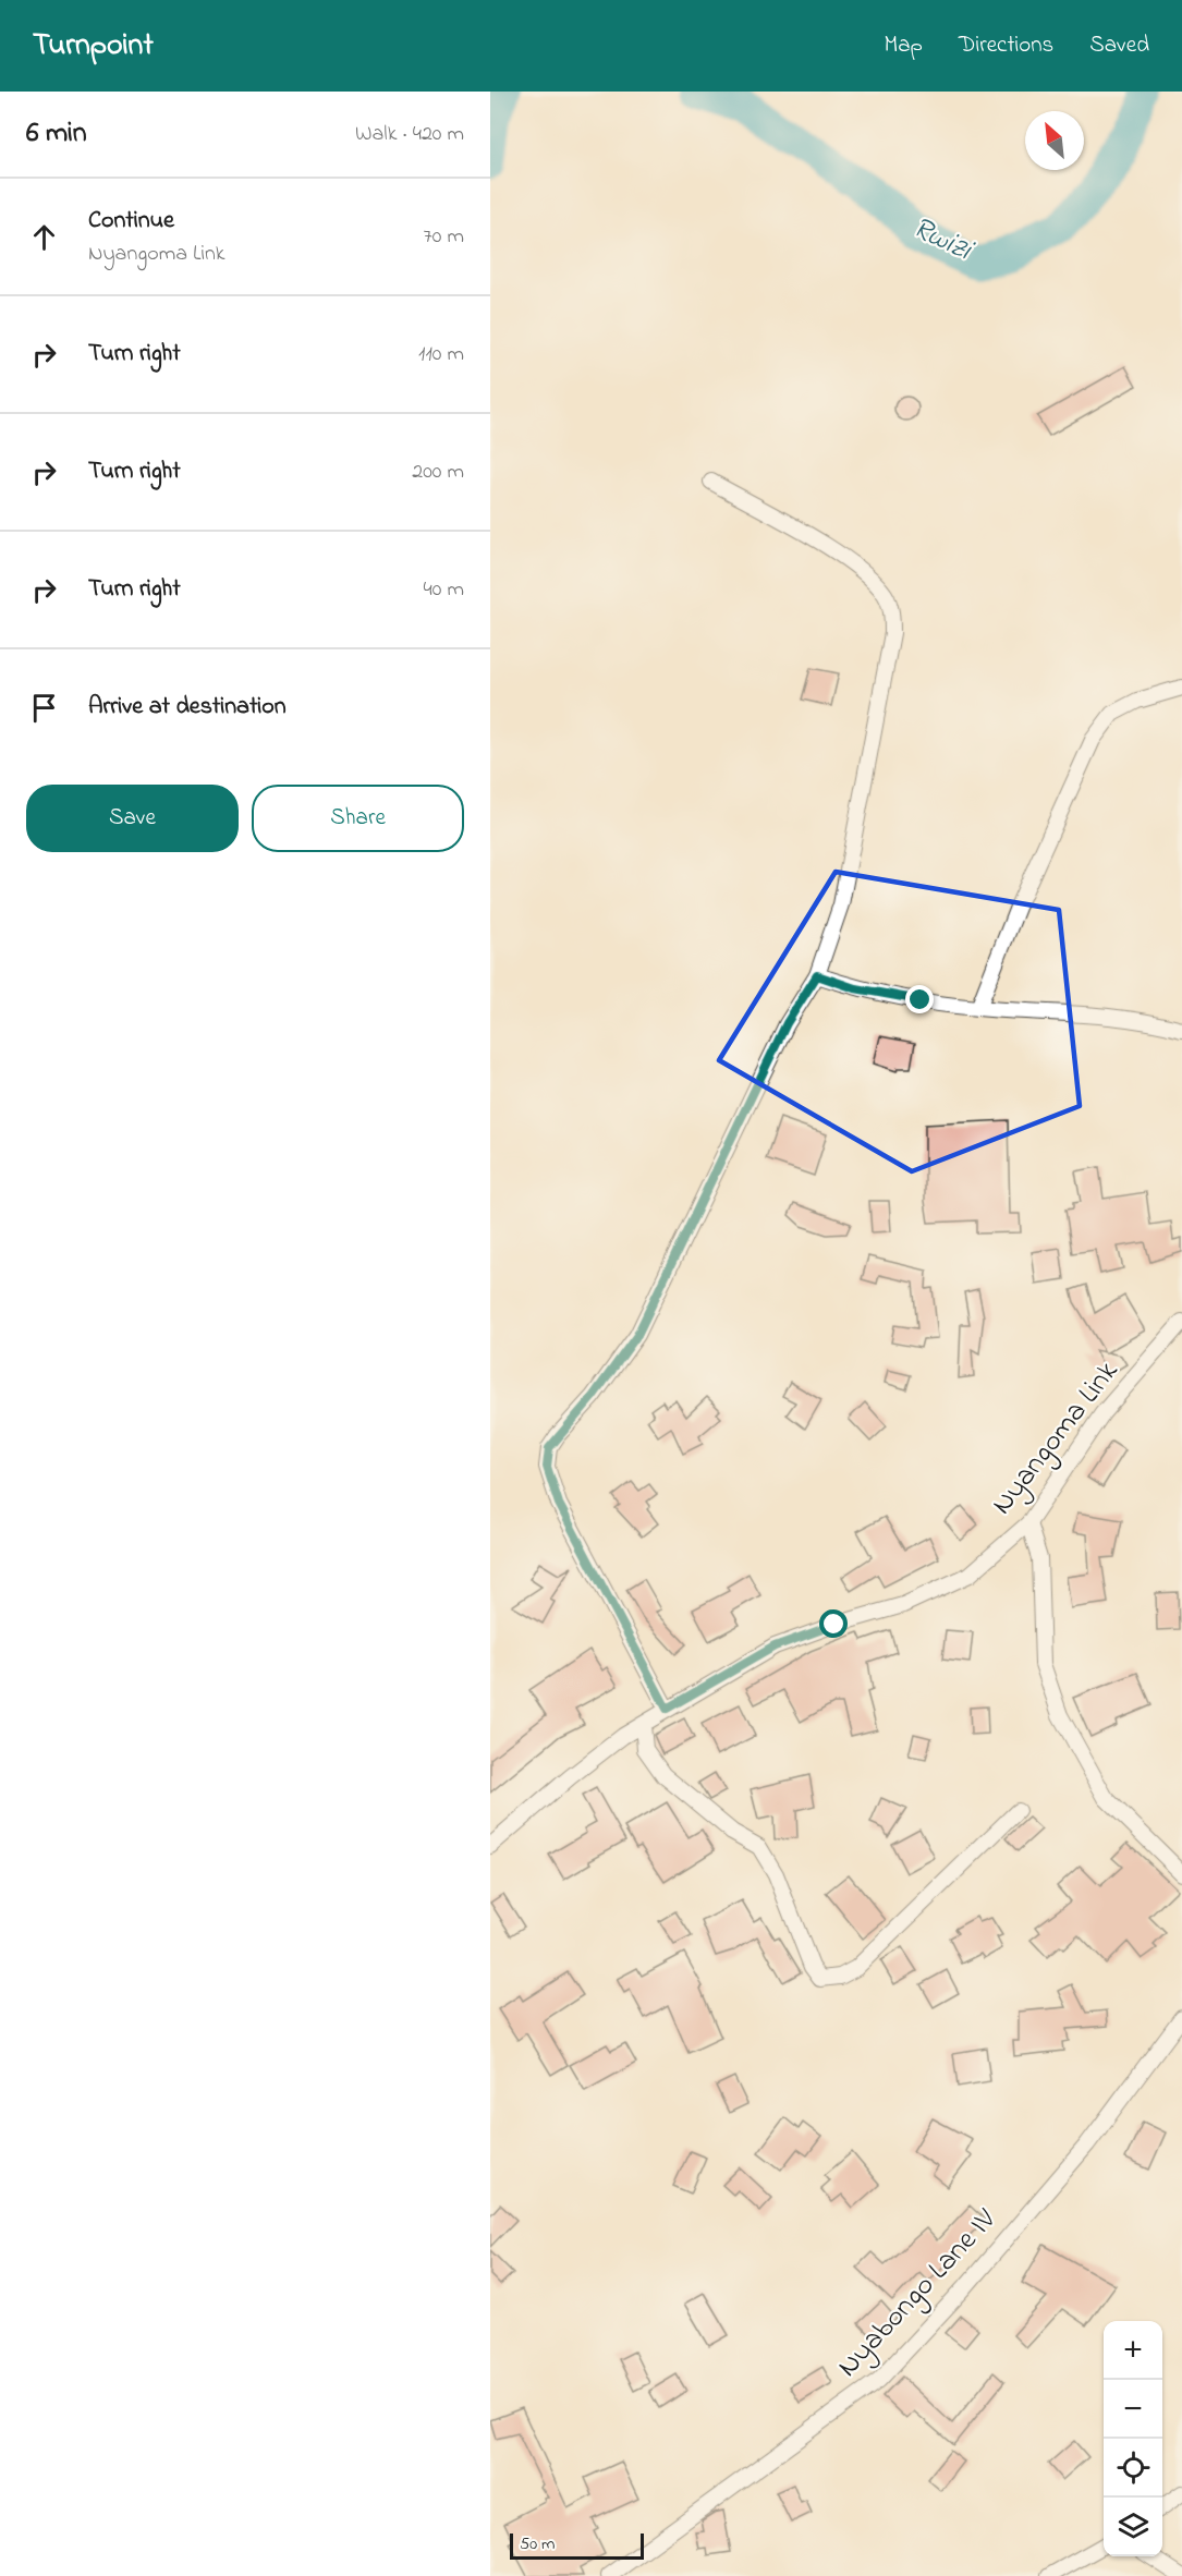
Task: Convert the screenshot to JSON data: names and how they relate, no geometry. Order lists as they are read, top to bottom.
{
  "streets": {
    "street": ["Nyangoma Link", "Nyabongo Lane IV"]
  },
  "water": ["Rwizi"],
  "scale_bar": "50 m",
  "north": "top left",
  "page": {
    "header": "Turnpoint",
    "nav": ["Map", "Directions", "Saved"],
    "heading": ["6 min", "Walk · 420 m"],
    "list": [
      ["Continue", "Nyangoma Link", "70 m"],
      ["Turn right", "110 m"],
      ["Turn right", "200 m"],
      ["Turn right", "40 m"],
      "Arrive at destination"
    ],
    "buttons": ["Save", "Share"],
    "map_buttons": ["+", "−"],
    "scale": "50 m"
  }
}
